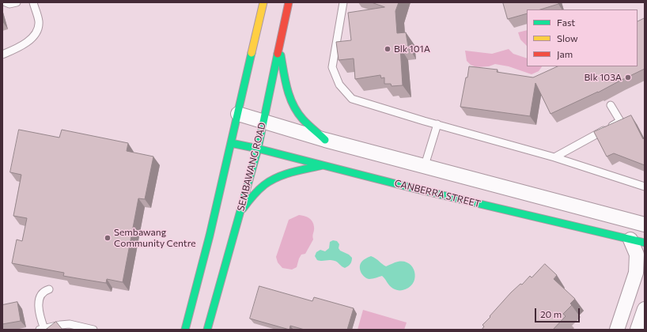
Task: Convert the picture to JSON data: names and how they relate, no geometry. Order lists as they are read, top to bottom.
{
  "streets": {
    "main road": ["SEMBAWANG ROAD", "CANBERRA STREET"]
  },
  "crossings": [
    ["SEMBAWANG ROAD", "CANBERRA STREET"]
  ],
  "places": ["Blk 101A", "Blk 103A", "Sembawang Community Centre"],
  "legend": ["Fast", "Slow", "Jam"],
  "scale_bar": "20 m"
}
